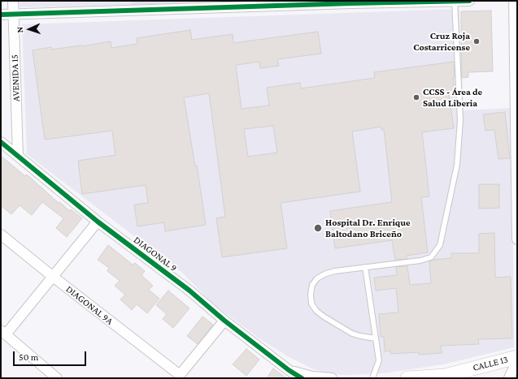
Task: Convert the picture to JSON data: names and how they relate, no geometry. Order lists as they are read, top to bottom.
{
  "streets": {
    "street": [
      "AVENIDA 15",
      "DIAGONAL 9",
      "DIAGONAL 9A",
      "CALLE 13"
    ]
  },
  "crossings": [
    ["AVENIDA 15", "DIAGONAL 9"],
    ["DIAGONAL 9", "DIAGONAL 9A"]
  ],
  "places": ["Cruz Roja Costarricense", "CCSS - Área de Salud Liberia", "Hospital Dr. Enrique Baltodano Briceño"],
  "scale_bar": "50 m",
  "north": "left"
}
